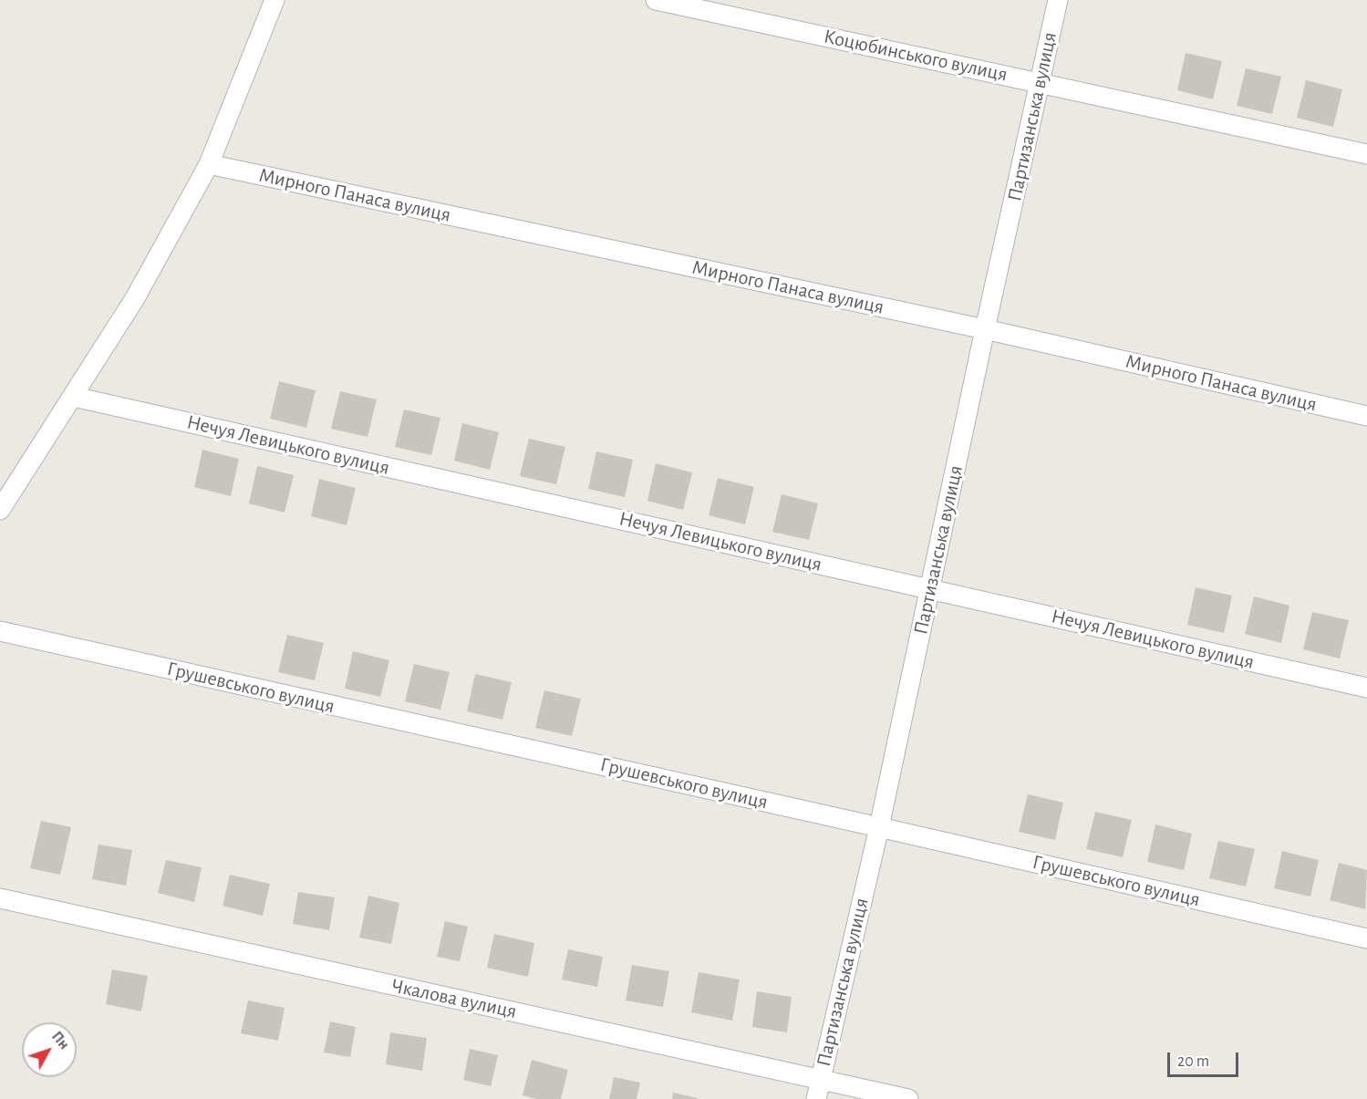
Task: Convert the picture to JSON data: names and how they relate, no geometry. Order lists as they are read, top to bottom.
{
  "streets": {
    "street": [
      "Коцюбинського вулиця",
      "Партизанська вулиця",
      "Мирного Панаса вулиця",
      "Нечуя Левицького вулиця",
      "Грушевського вулиця",
      "Чкалова вулиця"
    ]
  },
  "crossings": [
    ["Коцюбинського вулиця", "Партизанська вулиця"],
    ["Партизанська вулиця", "Мирного Панаса вулиця"],
    ["Партизанська вулиця", "Нечуя Левицького вулиця"],
    ["Партизанська вулиця", "Грушевського вулиця"],
    ["Партизанська вулиця", "Чкалова вулиця"]
  ],
  "scale_bar": "20 m",
  "north": "top right"
}
